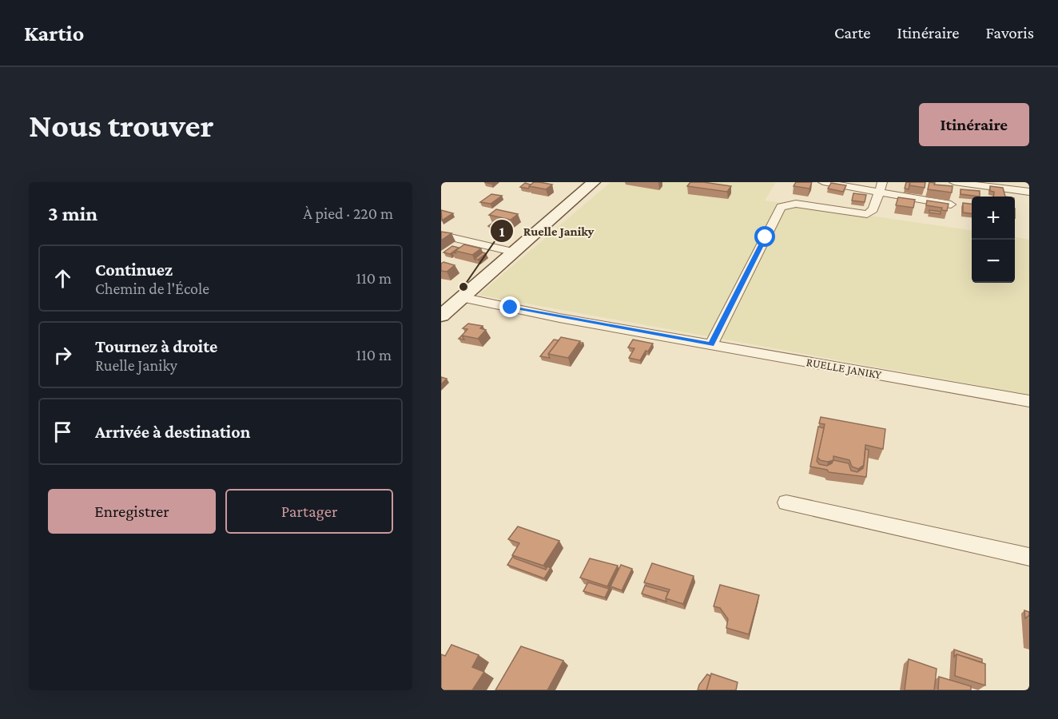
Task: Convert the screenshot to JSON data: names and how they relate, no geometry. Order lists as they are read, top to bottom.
{
  "streets": {
    "street": ["RUELLE JANIKY"]
  },
  "places": ["Ruelle Janiky"],
  "page": {
    "header": "Kartio",
    "nav": ["Carte", "Itinéraire", "Favoris"],
    "buttons": [
      "Itinéraire",
      ["Enregistrer", "Partager"]
    ],
    "title": "Nous trouver",
    "heading": ["3 min", "À pied · 220 m"],
    "map_buttons": ["+", "−"],
    "list": [
      ["Continuez", "Chemin de l'École", "110 m"],
      ["Tournez à droite", "Ruelle Janiky", "110 m"],
      "Arrivée à destination"
    ]
  }
}
